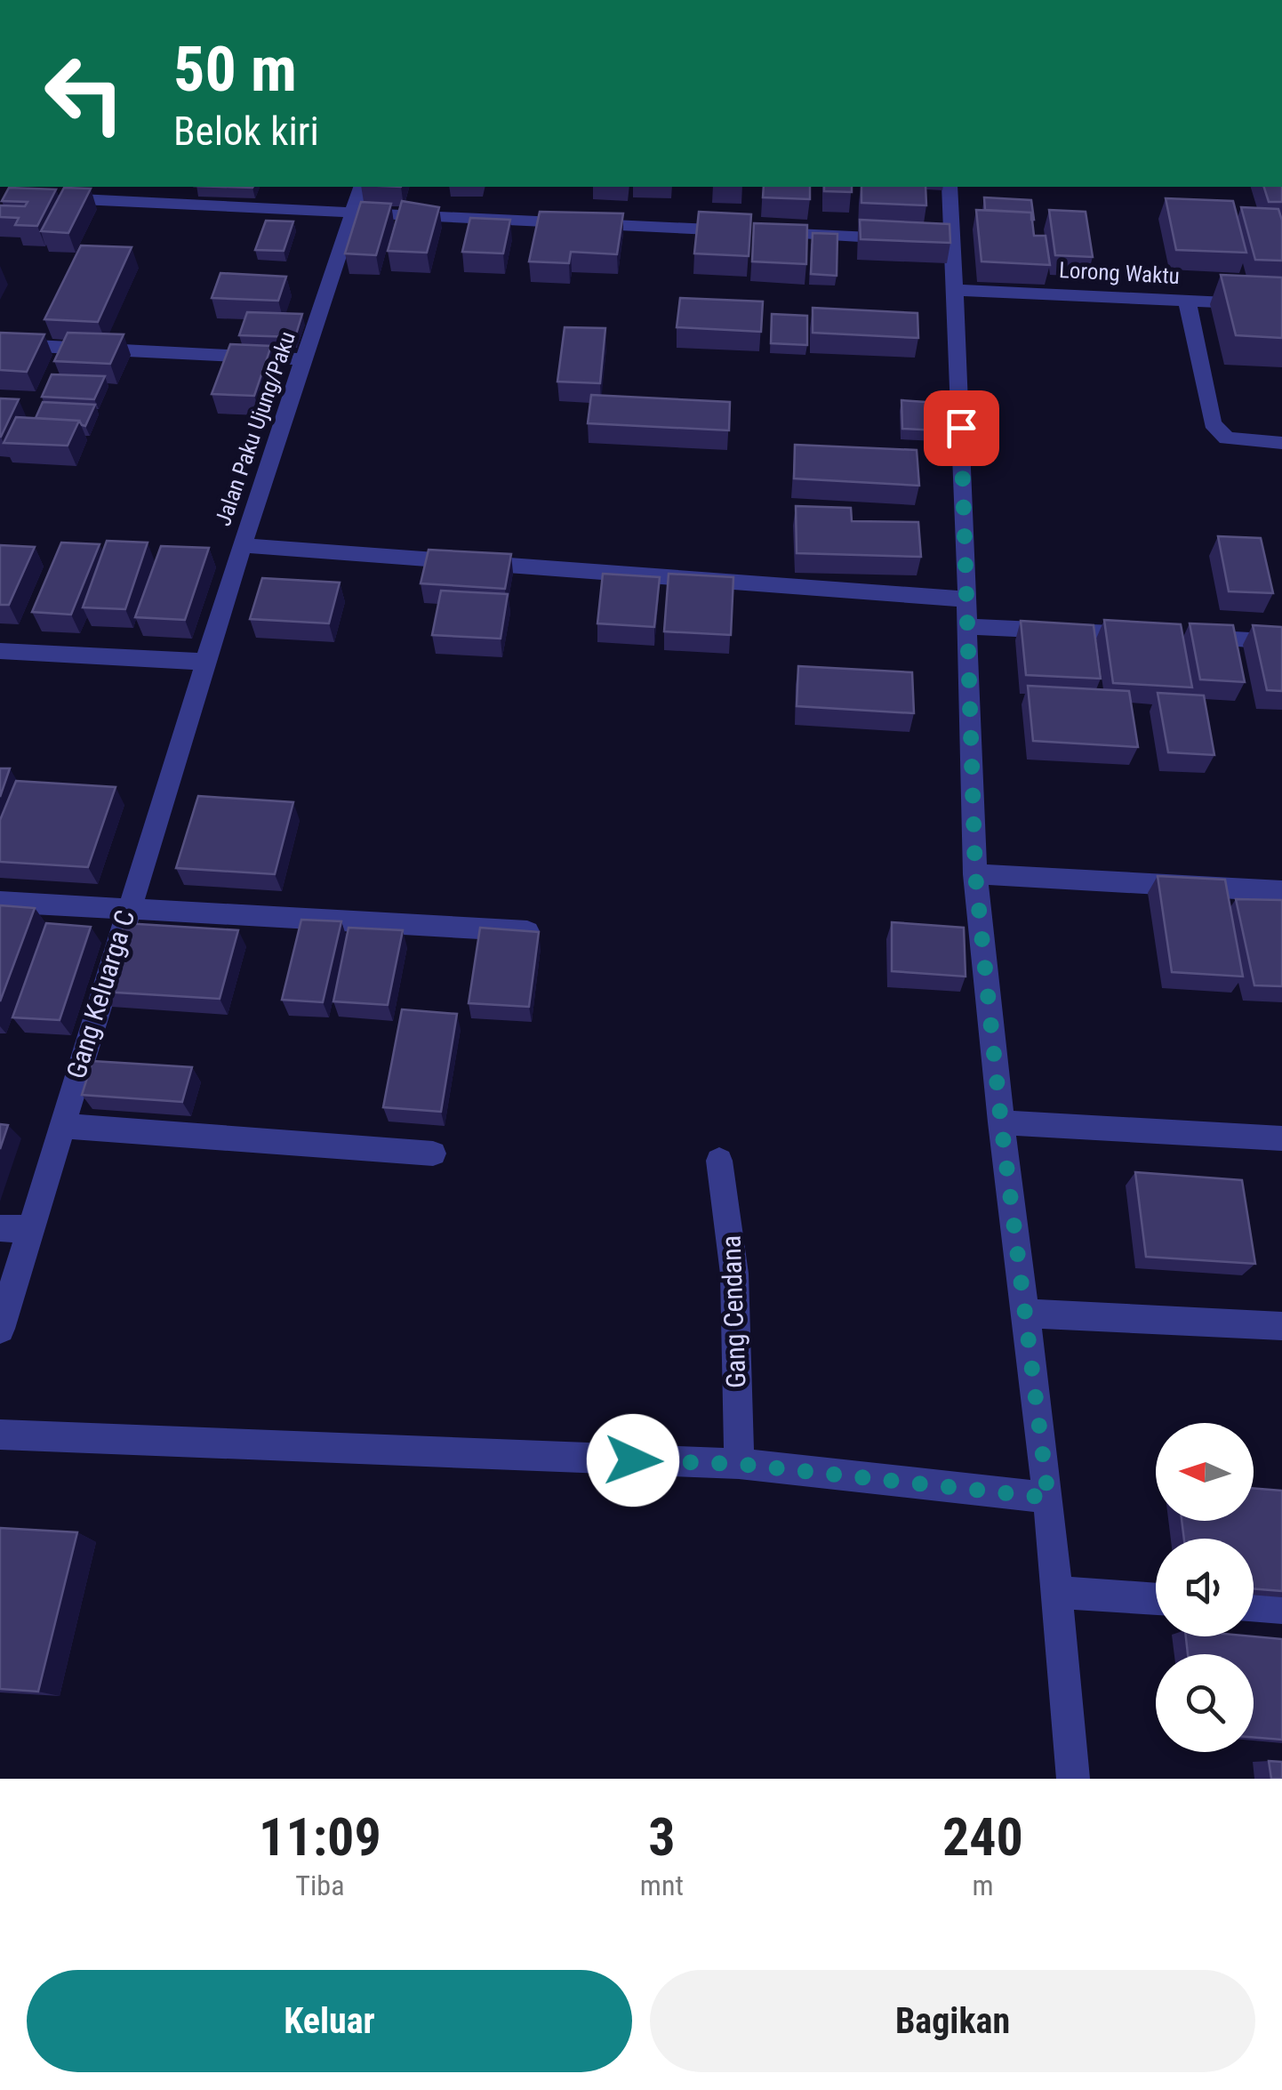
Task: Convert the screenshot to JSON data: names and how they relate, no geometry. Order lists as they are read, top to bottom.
{
  "streets": {
    "street": [
      "Lorong Waktu",
      "Jalan Paku Ujung/Paku",
      "Gang Keluarga C",
      "Gang Cendana"
    ]
  },
  "crossings": [
    ["Jalan Paku Ujung/Paku", "Gang Keluarga C"]
  ],
  "north": "left",
  "page": {
    "turn": ["50 m", "Belok kiri"],
    "eta": [
      "11:09",
      "Tiba",
      "3",
      "mnt",
      "240",
      "m"
    ],
    "buttons": ["Keluar", "Bagikan"]
  }
}
